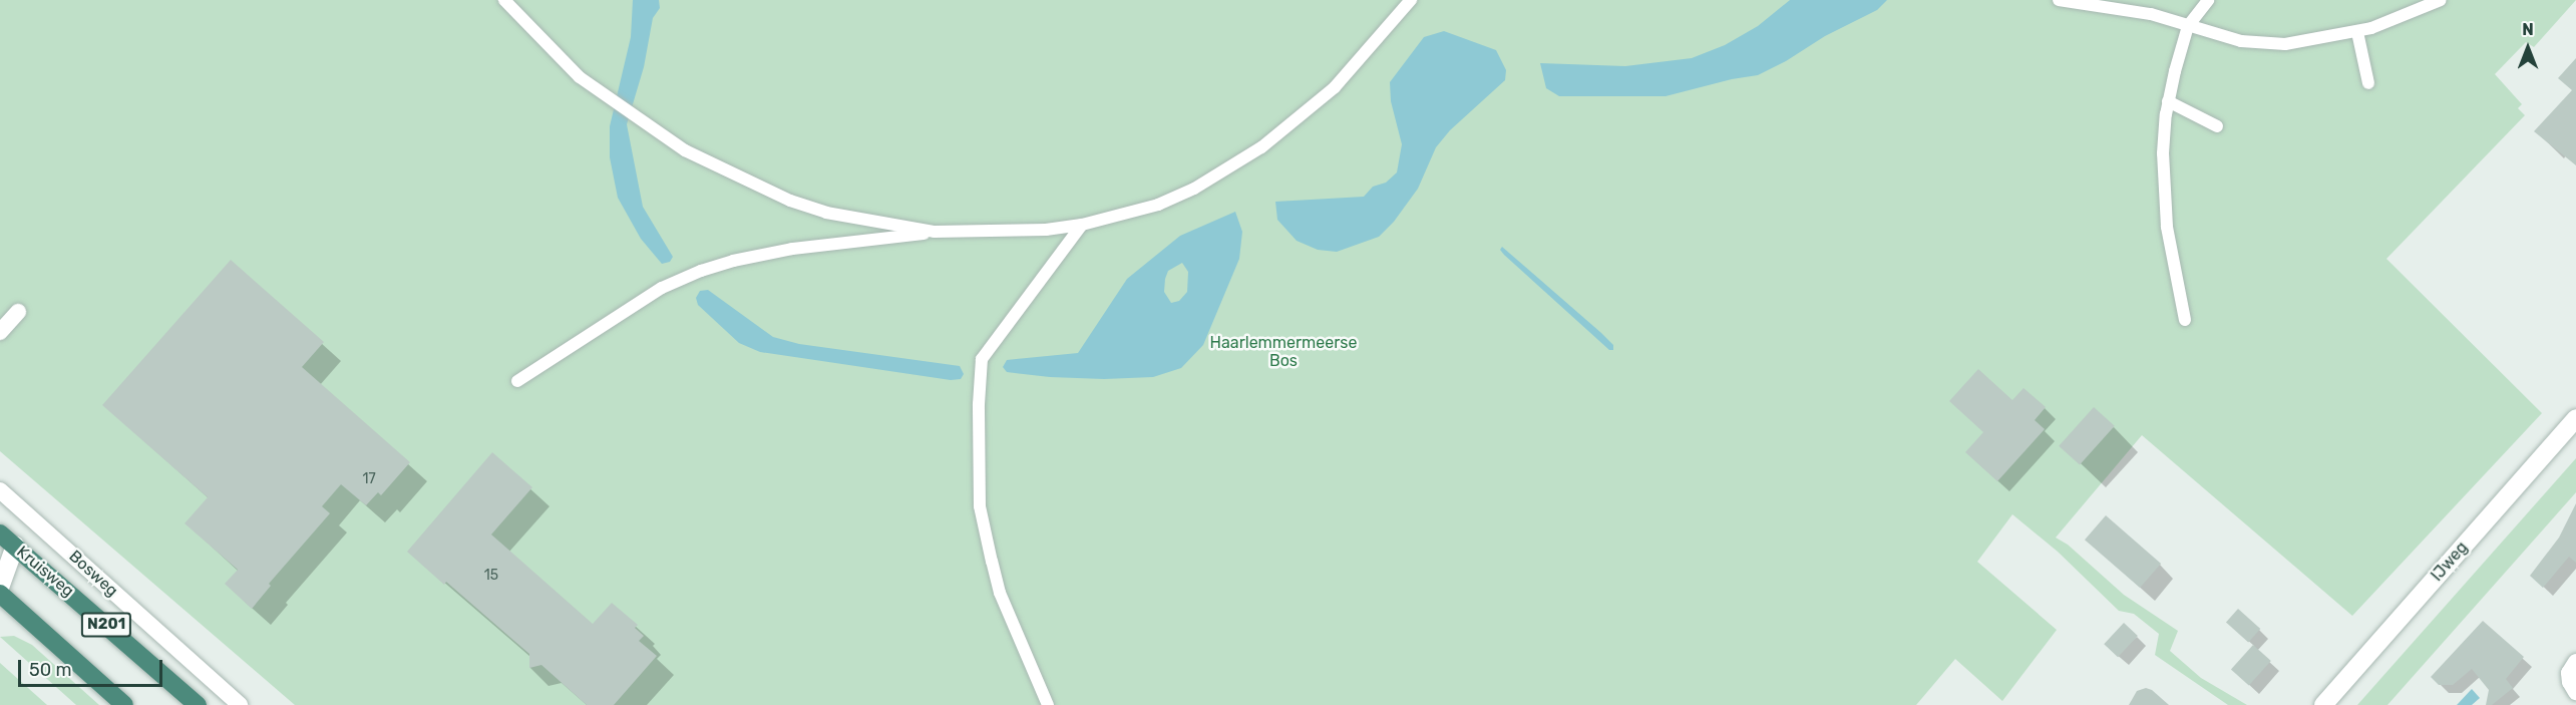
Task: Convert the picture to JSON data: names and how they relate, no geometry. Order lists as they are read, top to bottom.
{
  "streets": {
    "highway": ["Kruisweg", "N201"],
    "street": ["IJweg", "Bosweg"]
  },
  "parks": ["Haarlemmermeerse Bos"],
  "house_numbers": ["17", "15"],
  "scale_bar": "50 m",
  "north": "top"
}
